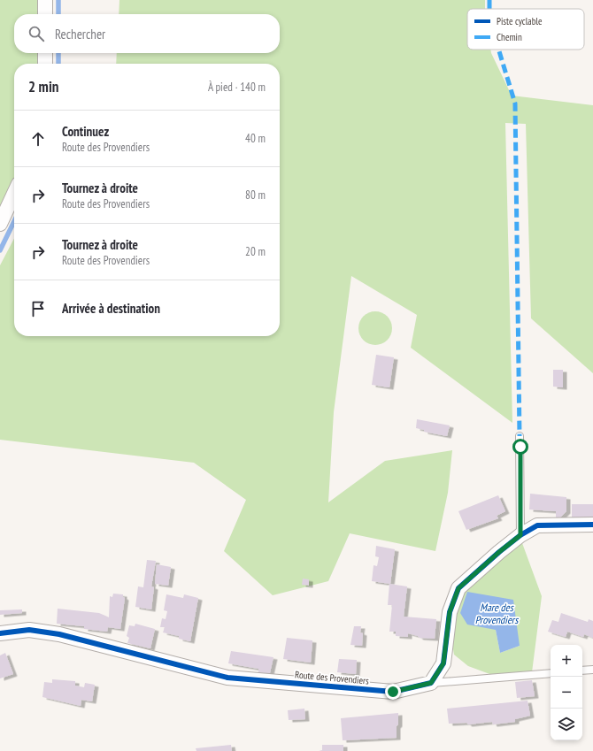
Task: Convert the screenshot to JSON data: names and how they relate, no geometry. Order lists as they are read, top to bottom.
{
  "streets": {
    "street": ["Route des Provendiers"]
  },
  "water": ["Mare des Provendiers"],
  "legend": ["Piste cyclable", "Chemin"],
  "page": {
    "search": "Rechercher",
    "heading": ["2 min", "À pied · 140 m"],
    "list": [
      ["Continuez", "Route des Provendiers", "40 m"],
      ["Tournez à droite", "Route des Provendiers", "80 m"],
      ["Tournez à droite", "Route des Provendiers", "20 m"],
      "Arrivée à destination"
    ],
    "map_buttons": ["+", "−"]
  }
}
